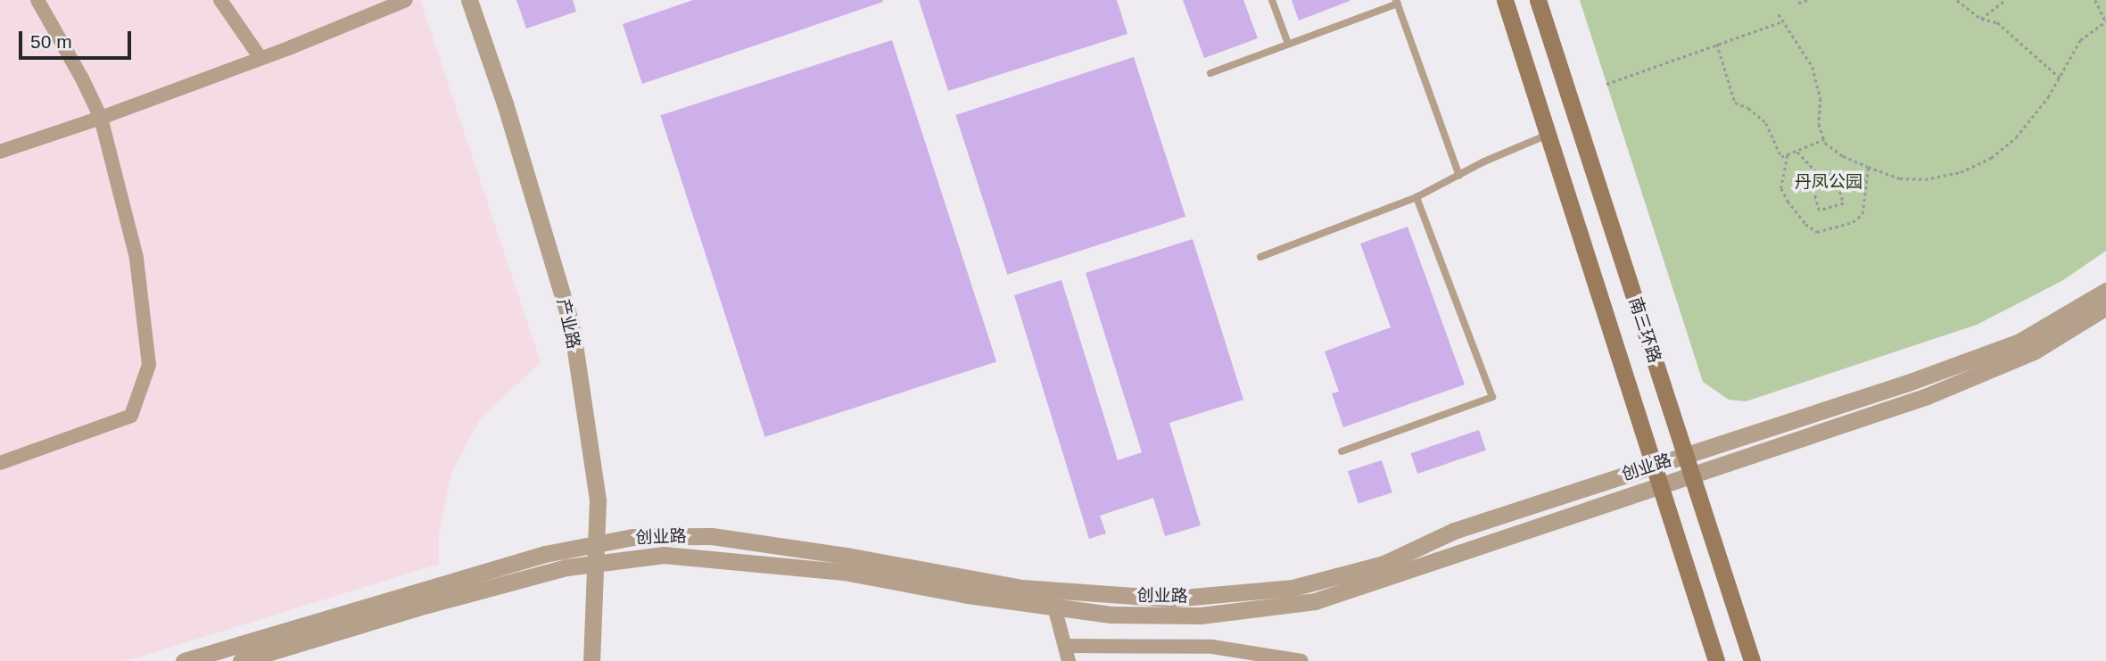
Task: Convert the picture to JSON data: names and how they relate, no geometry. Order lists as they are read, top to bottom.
{
  "streets": {
    "main road": ["南三环路"],
    "street": ["产业路", "创业路"]
  },
  "crossings": [
    ["产业路", "创业路"],
    ["南三环路", "创业路"]
  ],
  "parks": ["丹凤公园"],
  "scale_bar": "50 m"
}
